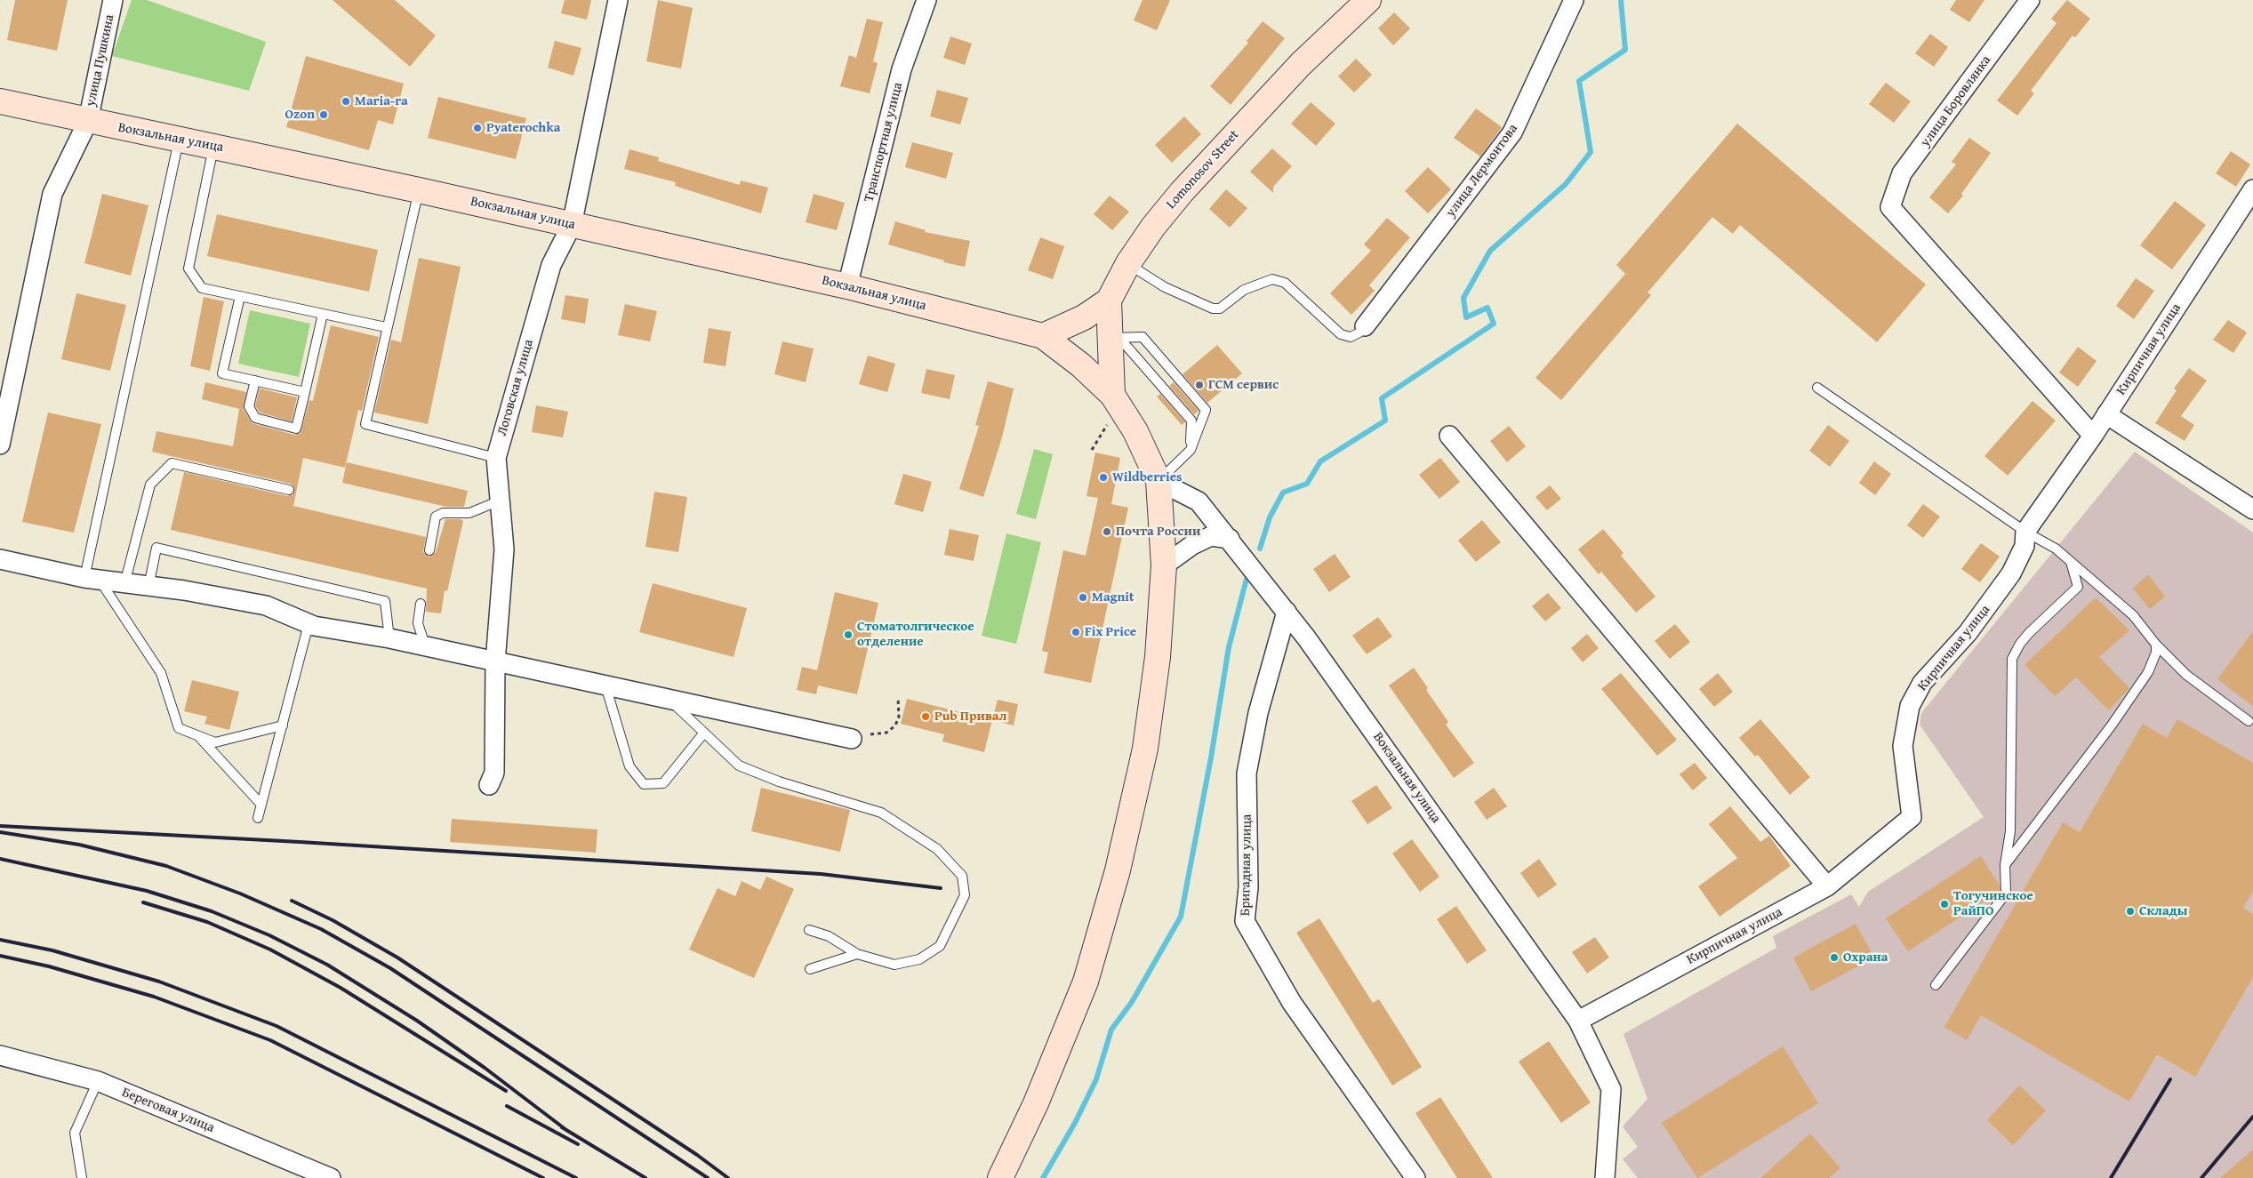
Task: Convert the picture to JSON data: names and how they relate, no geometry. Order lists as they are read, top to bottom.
{
  "streets": {
    "main road": ["Вокзальная улица", "Lomonosov Street"],
    "street": [
      "улица Пушкина",
      "улица Боровлянка",
      "Транспортная улица",
      "улица Лермонтова",
      "Кирпичная улица",
      "Логовская улица",
      "Бригадная улица",
      "Береговая улица"
    ]
  },
  "crossings": [
    ["улица Пушкина", "Вокзальная улица"],
    ["улица Боровлянка", "Кирпичная улица"],
    ["Вокзальная улица", "Транспортная улица"],
    ["Вокзальная улица", "Lomonosov Street"],
    ["Вокзальная улица", "Кирпичная улица"],
    ["Вокзальная улица", "Логовская улица"],
    ["Вокзальная улица", "Бригадная улица"]
  ],
  "places": [
    "Maria-ra",
    "Ozon",
    "Pyaterochka",
    "ГСМ сервис",
    "Wildberries",
    "Почта России",
    "Magnit",
    "Fix Price",
    "Стоматолгическое отделение",
    "Pub Привал",
    "Тогучинское РайПО",
    "Склады",
    "Охрана"
  ]
}
